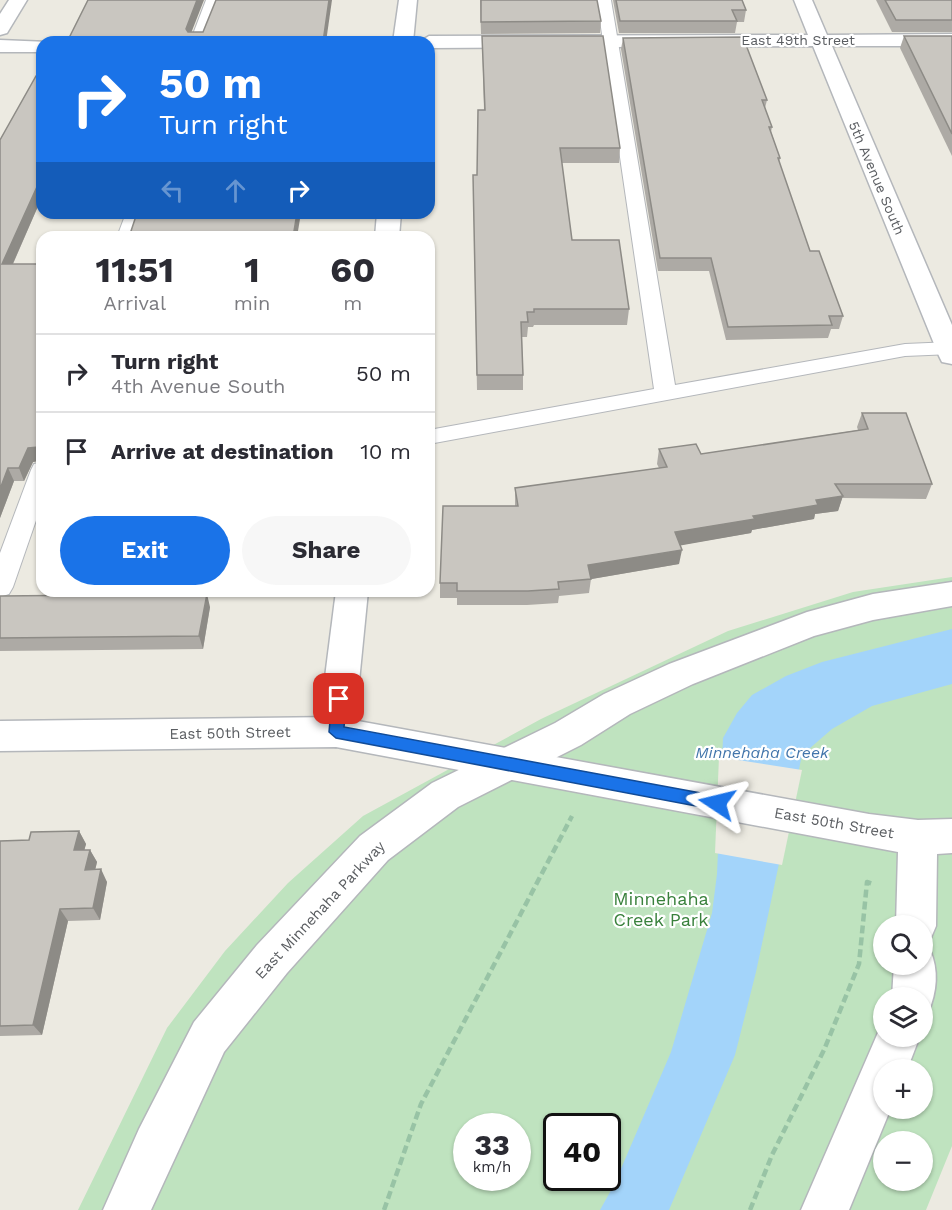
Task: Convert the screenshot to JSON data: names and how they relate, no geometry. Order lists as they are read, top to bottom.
{
  "streets": {
    "street": [
      "East 49th Street",
      "5th Avenue South",
      "East 50th Street",
      "East Minnehaha Parkway"
    ]
  },
  "crossings": [
    ["East 49th Street", "5th Avenue South"],
    ["East 50th Street", "East Minnehaha Parkway"]
  ],
  "water": ["Minnehaha Creek"],
  "parks": ["Minnehaha Creek Park"],
  "page": {
    "turn": ["50 m", "Turn right"],
    "eta": [
      "11:51",
      "Arrival",
      "1",
      "min",
      "60",
      "m"
    ],
    "list": [
      {
        "name": "Turn right",
        "note": "4th Avenue South",
        "value": "50 m"
      },
      {
        "name": "Arrive at destination",
        "value": "10 m"
      }
    ],
    "buttons": ["Exit", "Share"],
    "map_buttons": ["+", "−"],
    "speed": "33 km/h",
    "limit": "40"
  }
}
